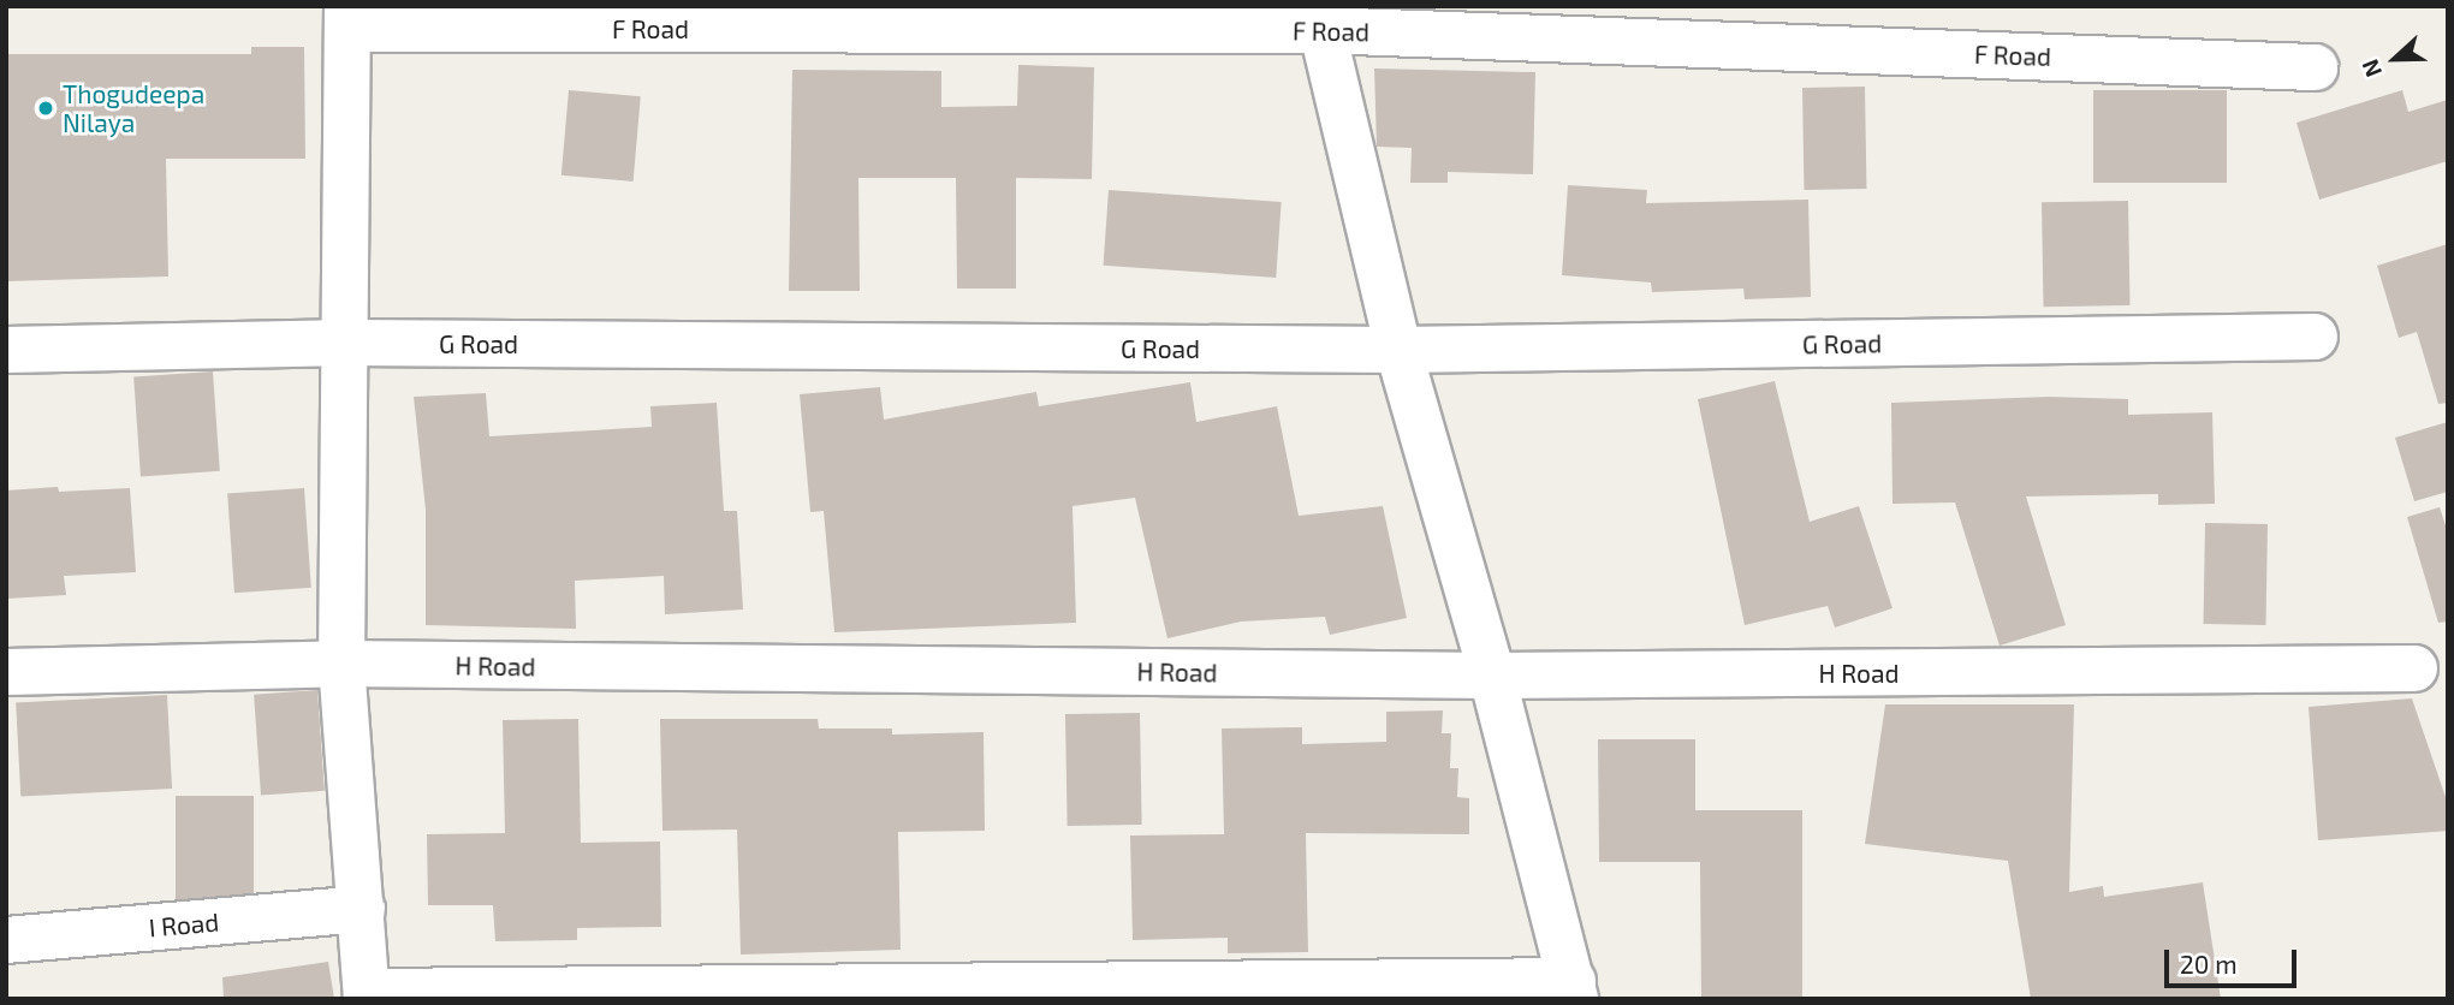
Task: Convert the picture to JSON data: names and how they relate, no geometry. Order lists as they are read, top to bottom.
{
  "streets": {
    "street": [
      "F Road",
      "G Road",
      "H Road",
      "I Road"
    ]
  },
  "places": ["Thogudeepa Nilaya"],
  "scale_bar": "20 m",
  "north": "left"
}
